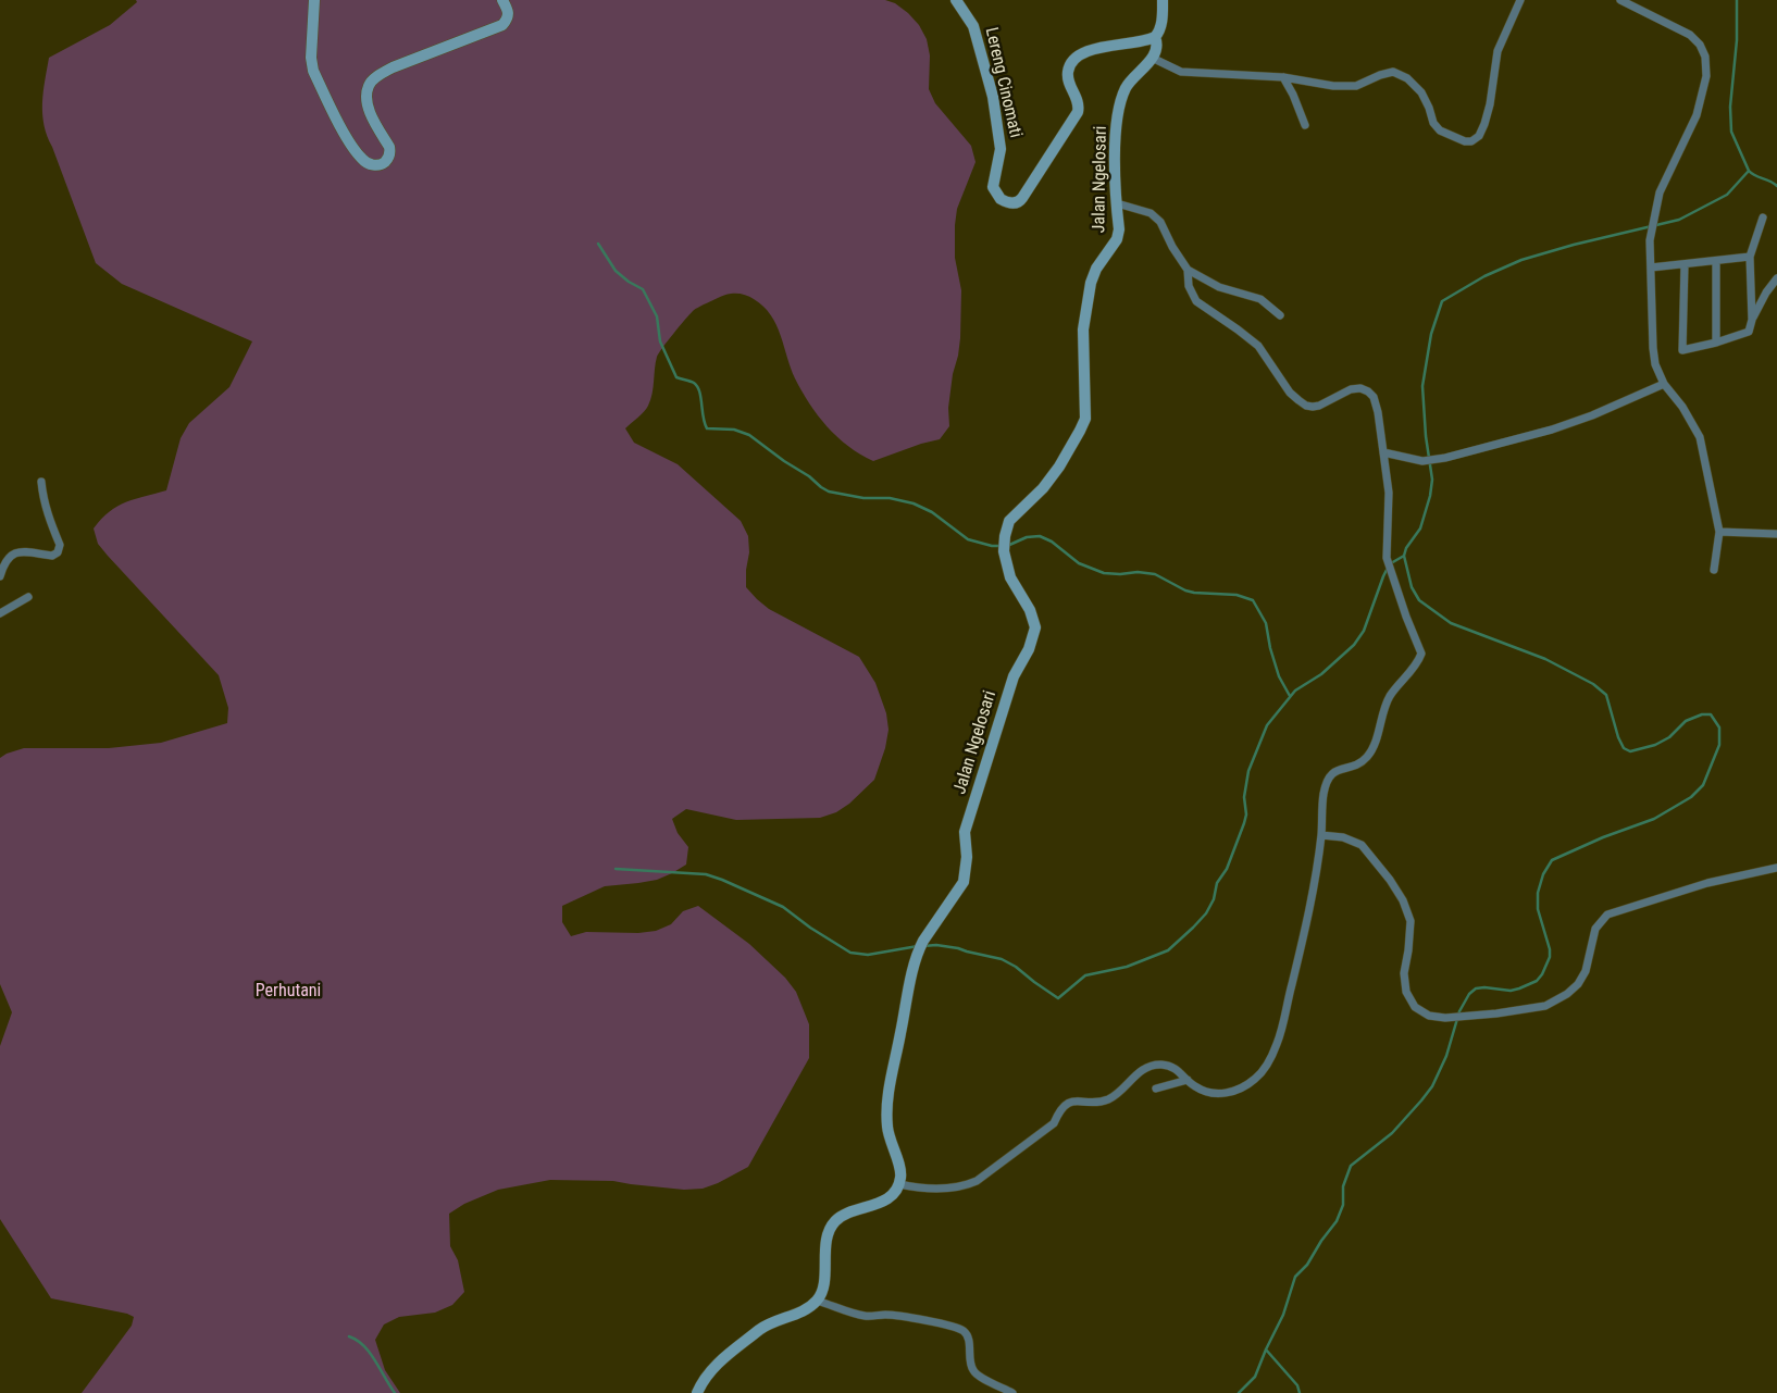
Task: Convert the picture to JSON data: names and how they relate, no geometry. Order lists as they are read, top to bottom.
{
  "streets": {
    "street": ["Lereng Cinomati", "Jalan Ngelosari"]
  },
  "parks": ["Perhutani"]
}
